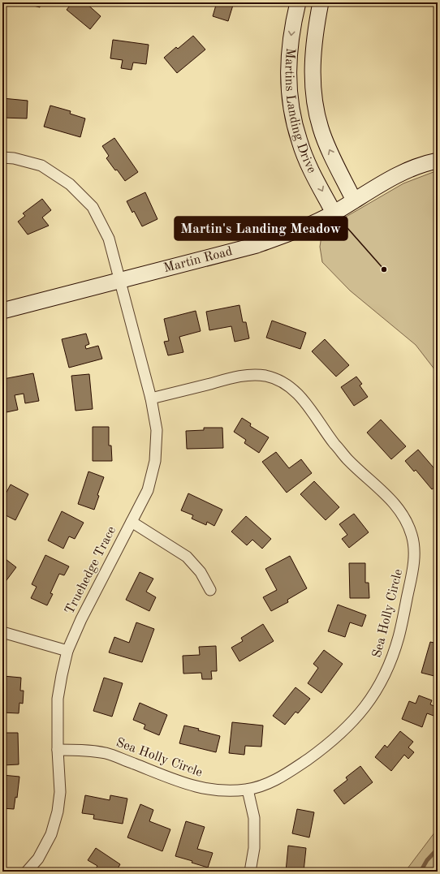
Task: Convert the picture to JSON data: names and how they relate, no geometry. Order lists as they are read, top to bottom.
{
  "streets": {
    "street": [
      "Martins Landing Drive",
      "Martin Road",
      "Truehedge Trace",
      "Sea Holly Circle"
    ]
  },
  "crossings": [
    ["Martins Landing Drive", "Martin Road"],
    ["Martin Road", "Truehedge Trace"],
    ["Truehedge Trace", "Sea Holly Circle"]
  ],
  "places": ["Martin's Landing Meadow"]
}
